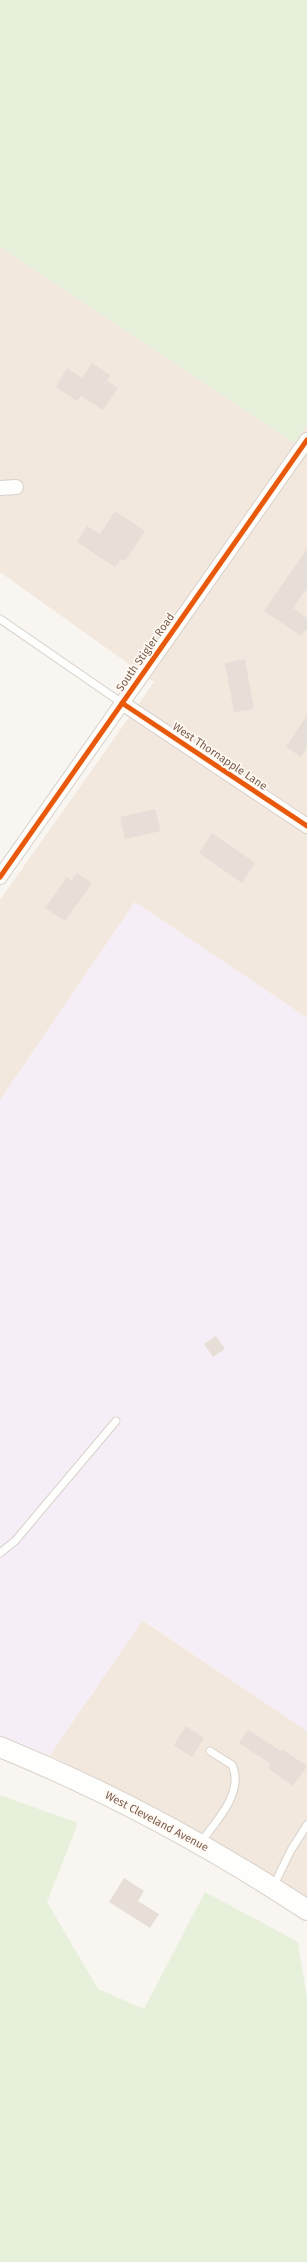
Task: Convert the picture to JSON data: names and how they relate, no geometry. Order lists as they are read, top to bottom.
{
  "streets": {
    "main road": ["West Cleveland Avenue"],
    "street": ["South Stigler Road", "West Thornapple Lane"]
  },
  "crossings": [
    ["South Stigler Road", "West Thornapple Lane"]
  ]
}
